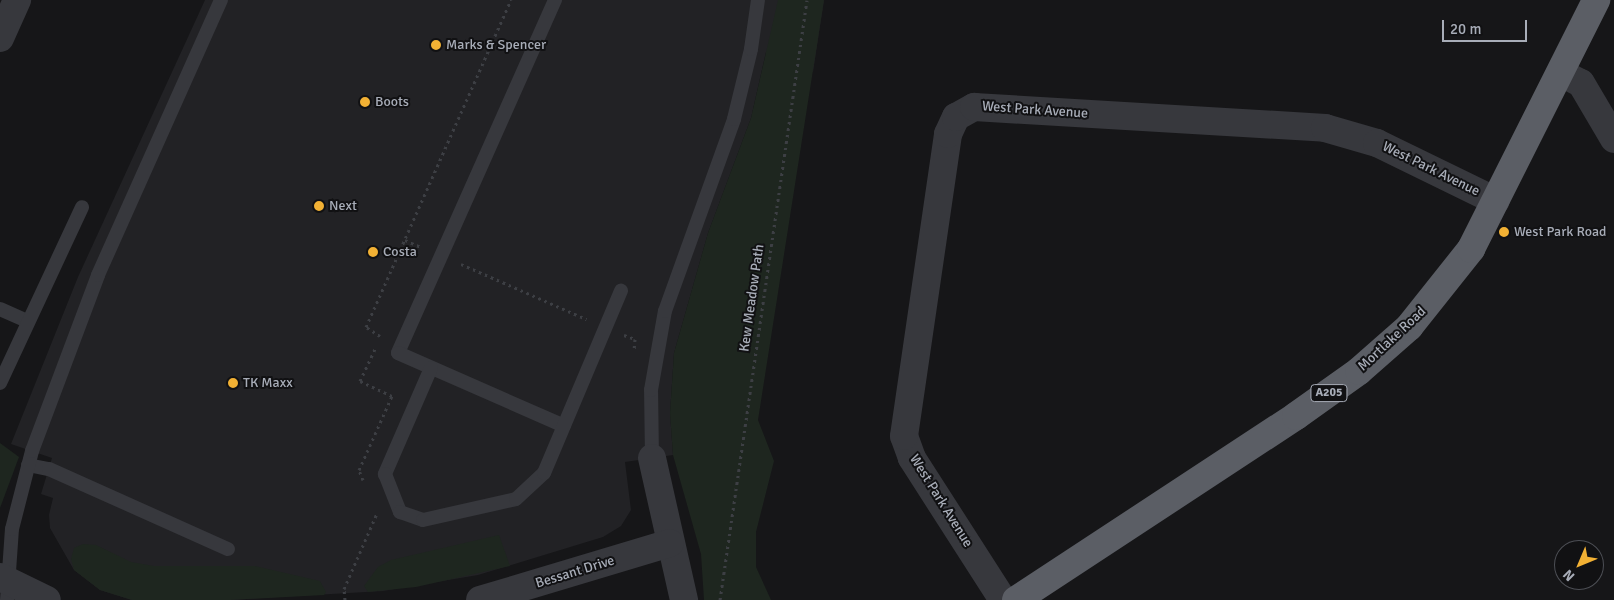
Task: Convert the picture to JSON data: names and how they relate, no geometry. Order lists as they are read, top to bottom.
{
  "streets": {
    "highway": ["Mortlake Road", "A205"],
    "street": ["West Park Avenue", "Bessant Drive"],
    "path": ["Kew Meadow Path"]
  },
  "crossings": [
    ["West Park Avenue", "Mortlake Road"]
  ],
  "places": [
    "Marks & Spencer",
    "Boots",
    "Next",
    "West Park Road",
    "Costa",
    "TK Maxx"
  ],
  "scale_bar": "20 m",
  "north": "bottom left"
}
